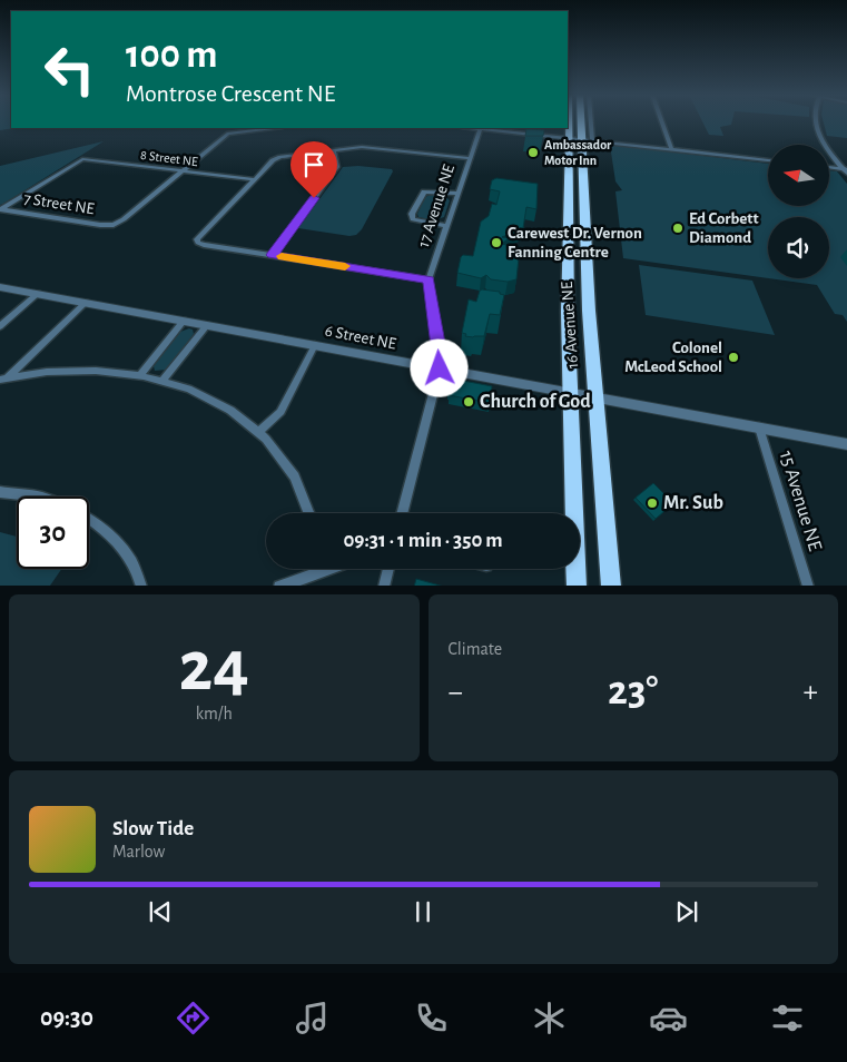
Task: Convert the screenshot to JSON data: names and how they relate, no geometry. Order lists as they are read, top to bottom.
{
  "streets": {
    "highway": ["16 Avenue NE"],
    "street": [
      "8 Street NE",
      "7 Street NE",
      "17 Avenue NE",
      "6 Street NE",
      "15 Avenue NE"
    ]
  },
  "crossings": [
    ["8 Street NE", "7 Street NE"],
    ["17 Avenue NE", "6 Street NE"],
    ["16 Avenue NE", "6 Street NE"],
    ["6 Street NE", "15 Avenue NE"]
  ],
  "places": [
    "Ambassador Motor Inn",
    "Ed Corbett Diamond",
    "Carewest Dr. Vernon Fanning Centre",
    "Colonel McLeod School",
    "Church of God",
    "Mr. Sub"
  ],
  "north": "left",
  "page": {
    "turn": ["100 m", "Montrose Crescent NE"],
    "limit": "30",
    "trip": "09:31 · 1 min · 350 m",
    "tile": [
      ["24", "km/h"],
      "Climate"
    ],
    "heat": ["−", "23°", "+"],
    "song": ["Slow Tide", "Marlow"],
    "tabs": "09:30"
  }
}
